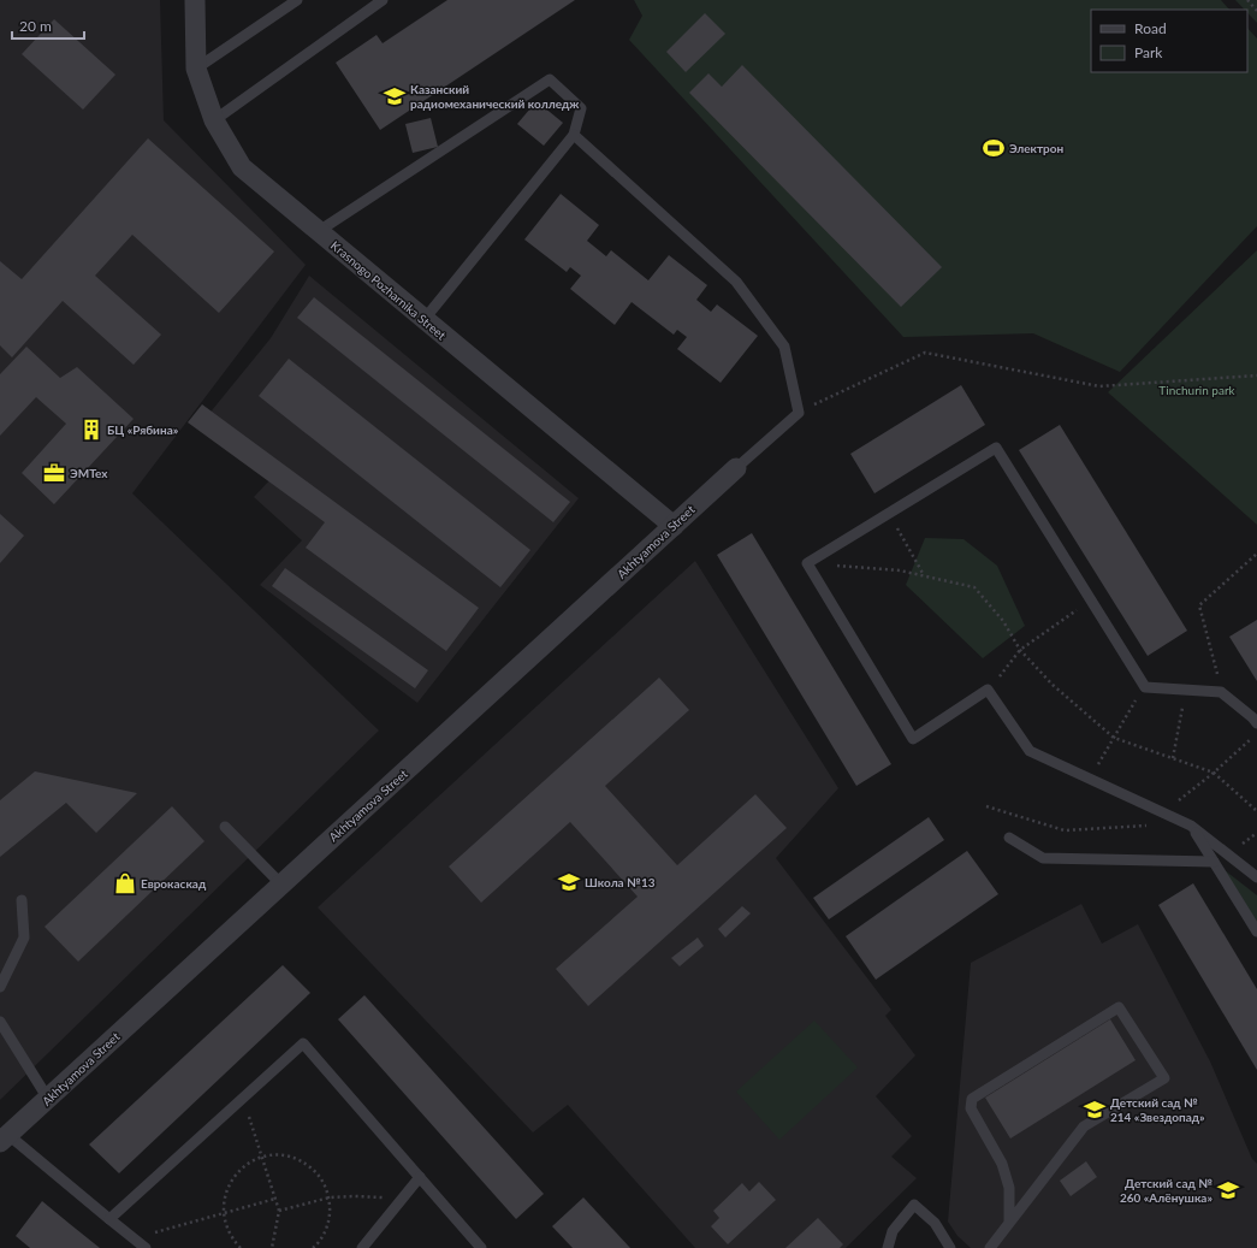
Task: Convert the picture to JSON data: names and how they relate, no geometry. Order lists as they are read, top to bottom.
{
  "streets": {
    "street": ["Krasnogo Pozharnika Street", "Akhtyamova Street"]
  },
  "crossings": [
    ["Krasnogo Pozharnika Street", "Akhtyamova Street"]
  ],
  "parks": ["Tinchurin park"],
  "places": {
    "school or university": [
      "Казанский радиомеханический колледж",
      "Школа №13",
      "Детский сад № 214 «Звездопад»",
      "Детский сад № 260 «Алёнушка»"
    ],
    "sports": ["Электрон"],
    "building": ["БЦ «Рябина»"],
    "office": ["ЭМТех"],
    "shop": ["Еврокаскад"]
  },
  "legend": ["Road", "Park"],
  "scale_bar": "20 m"
}
